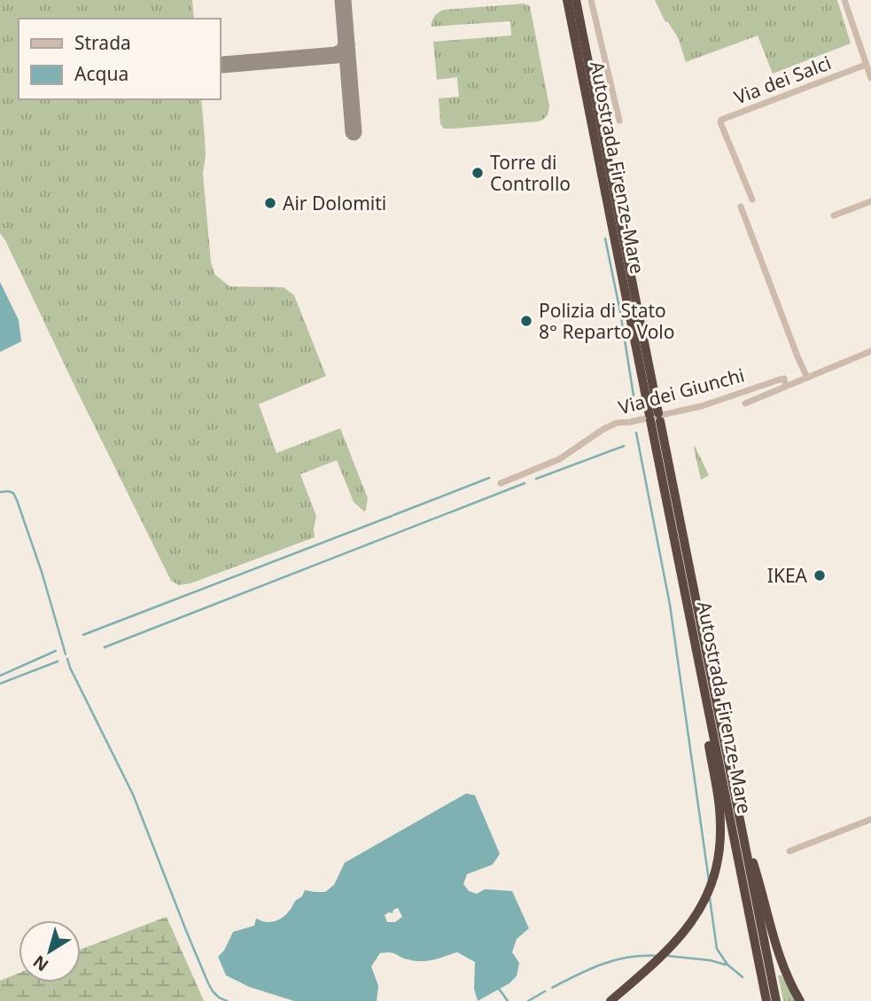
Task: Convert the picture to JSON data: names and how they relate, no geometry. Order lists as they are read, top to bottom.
{
  "streets": {
    "highway": ["Autostrada Firenze-Mare"],
    "street": ["Via dei Salci", "Via dei Giunchi"]
  },
  "places": [
    "Torre di Controllo",
    "Air Dolomiti",
    "Polizia di Stato 8° Reparto Volo",
    "IKEA"
  ],
  "legend": ["Strada", "Acqua"],
  "north": "bottom left"
}
